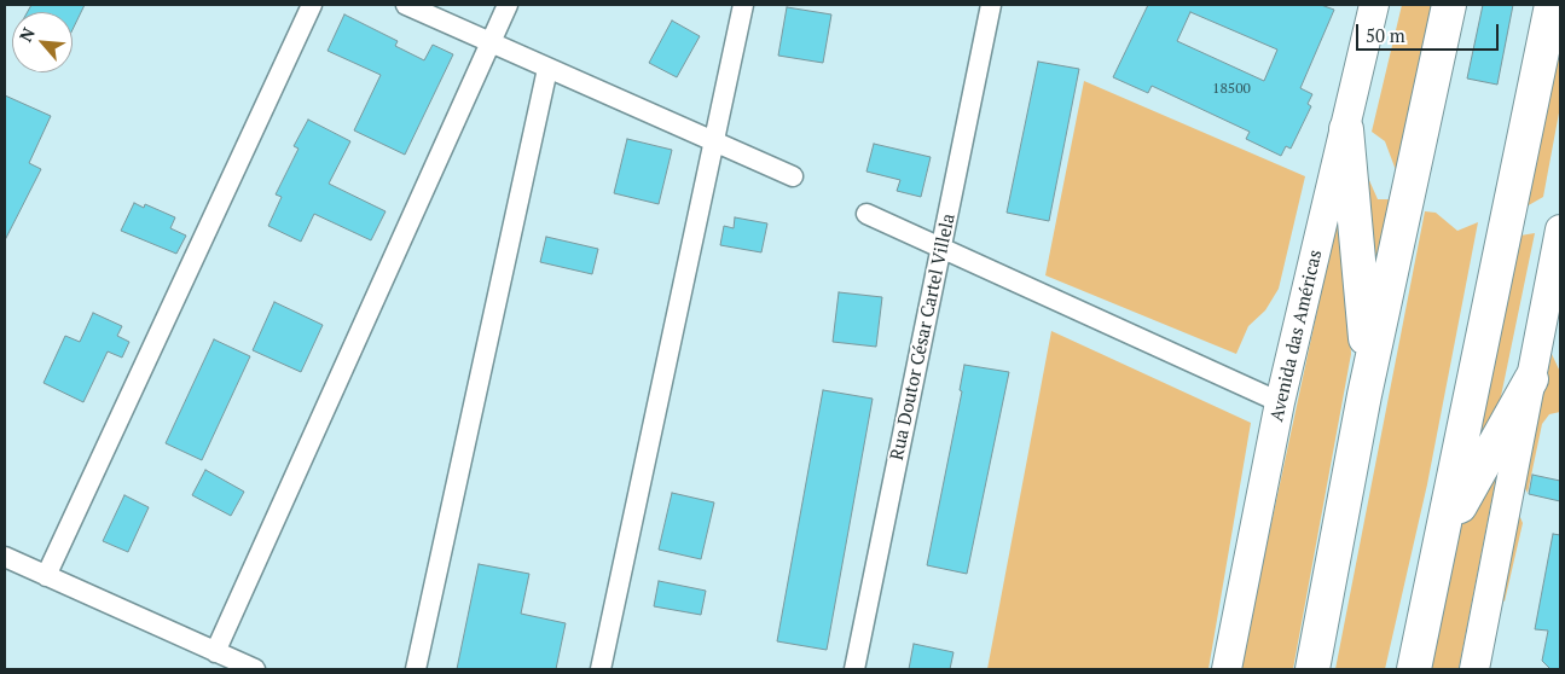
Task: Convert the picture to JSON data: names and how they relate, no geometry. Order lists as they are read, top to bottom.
{
  "streets": {
    "main road": ["Avenida das Américas"],
    "street": ["Rua Doutor César Cartel Villela"]
  },
  "house_numbers": ["18500"],
  "scale_bar": "50 m",
  "north": "top left"
}
